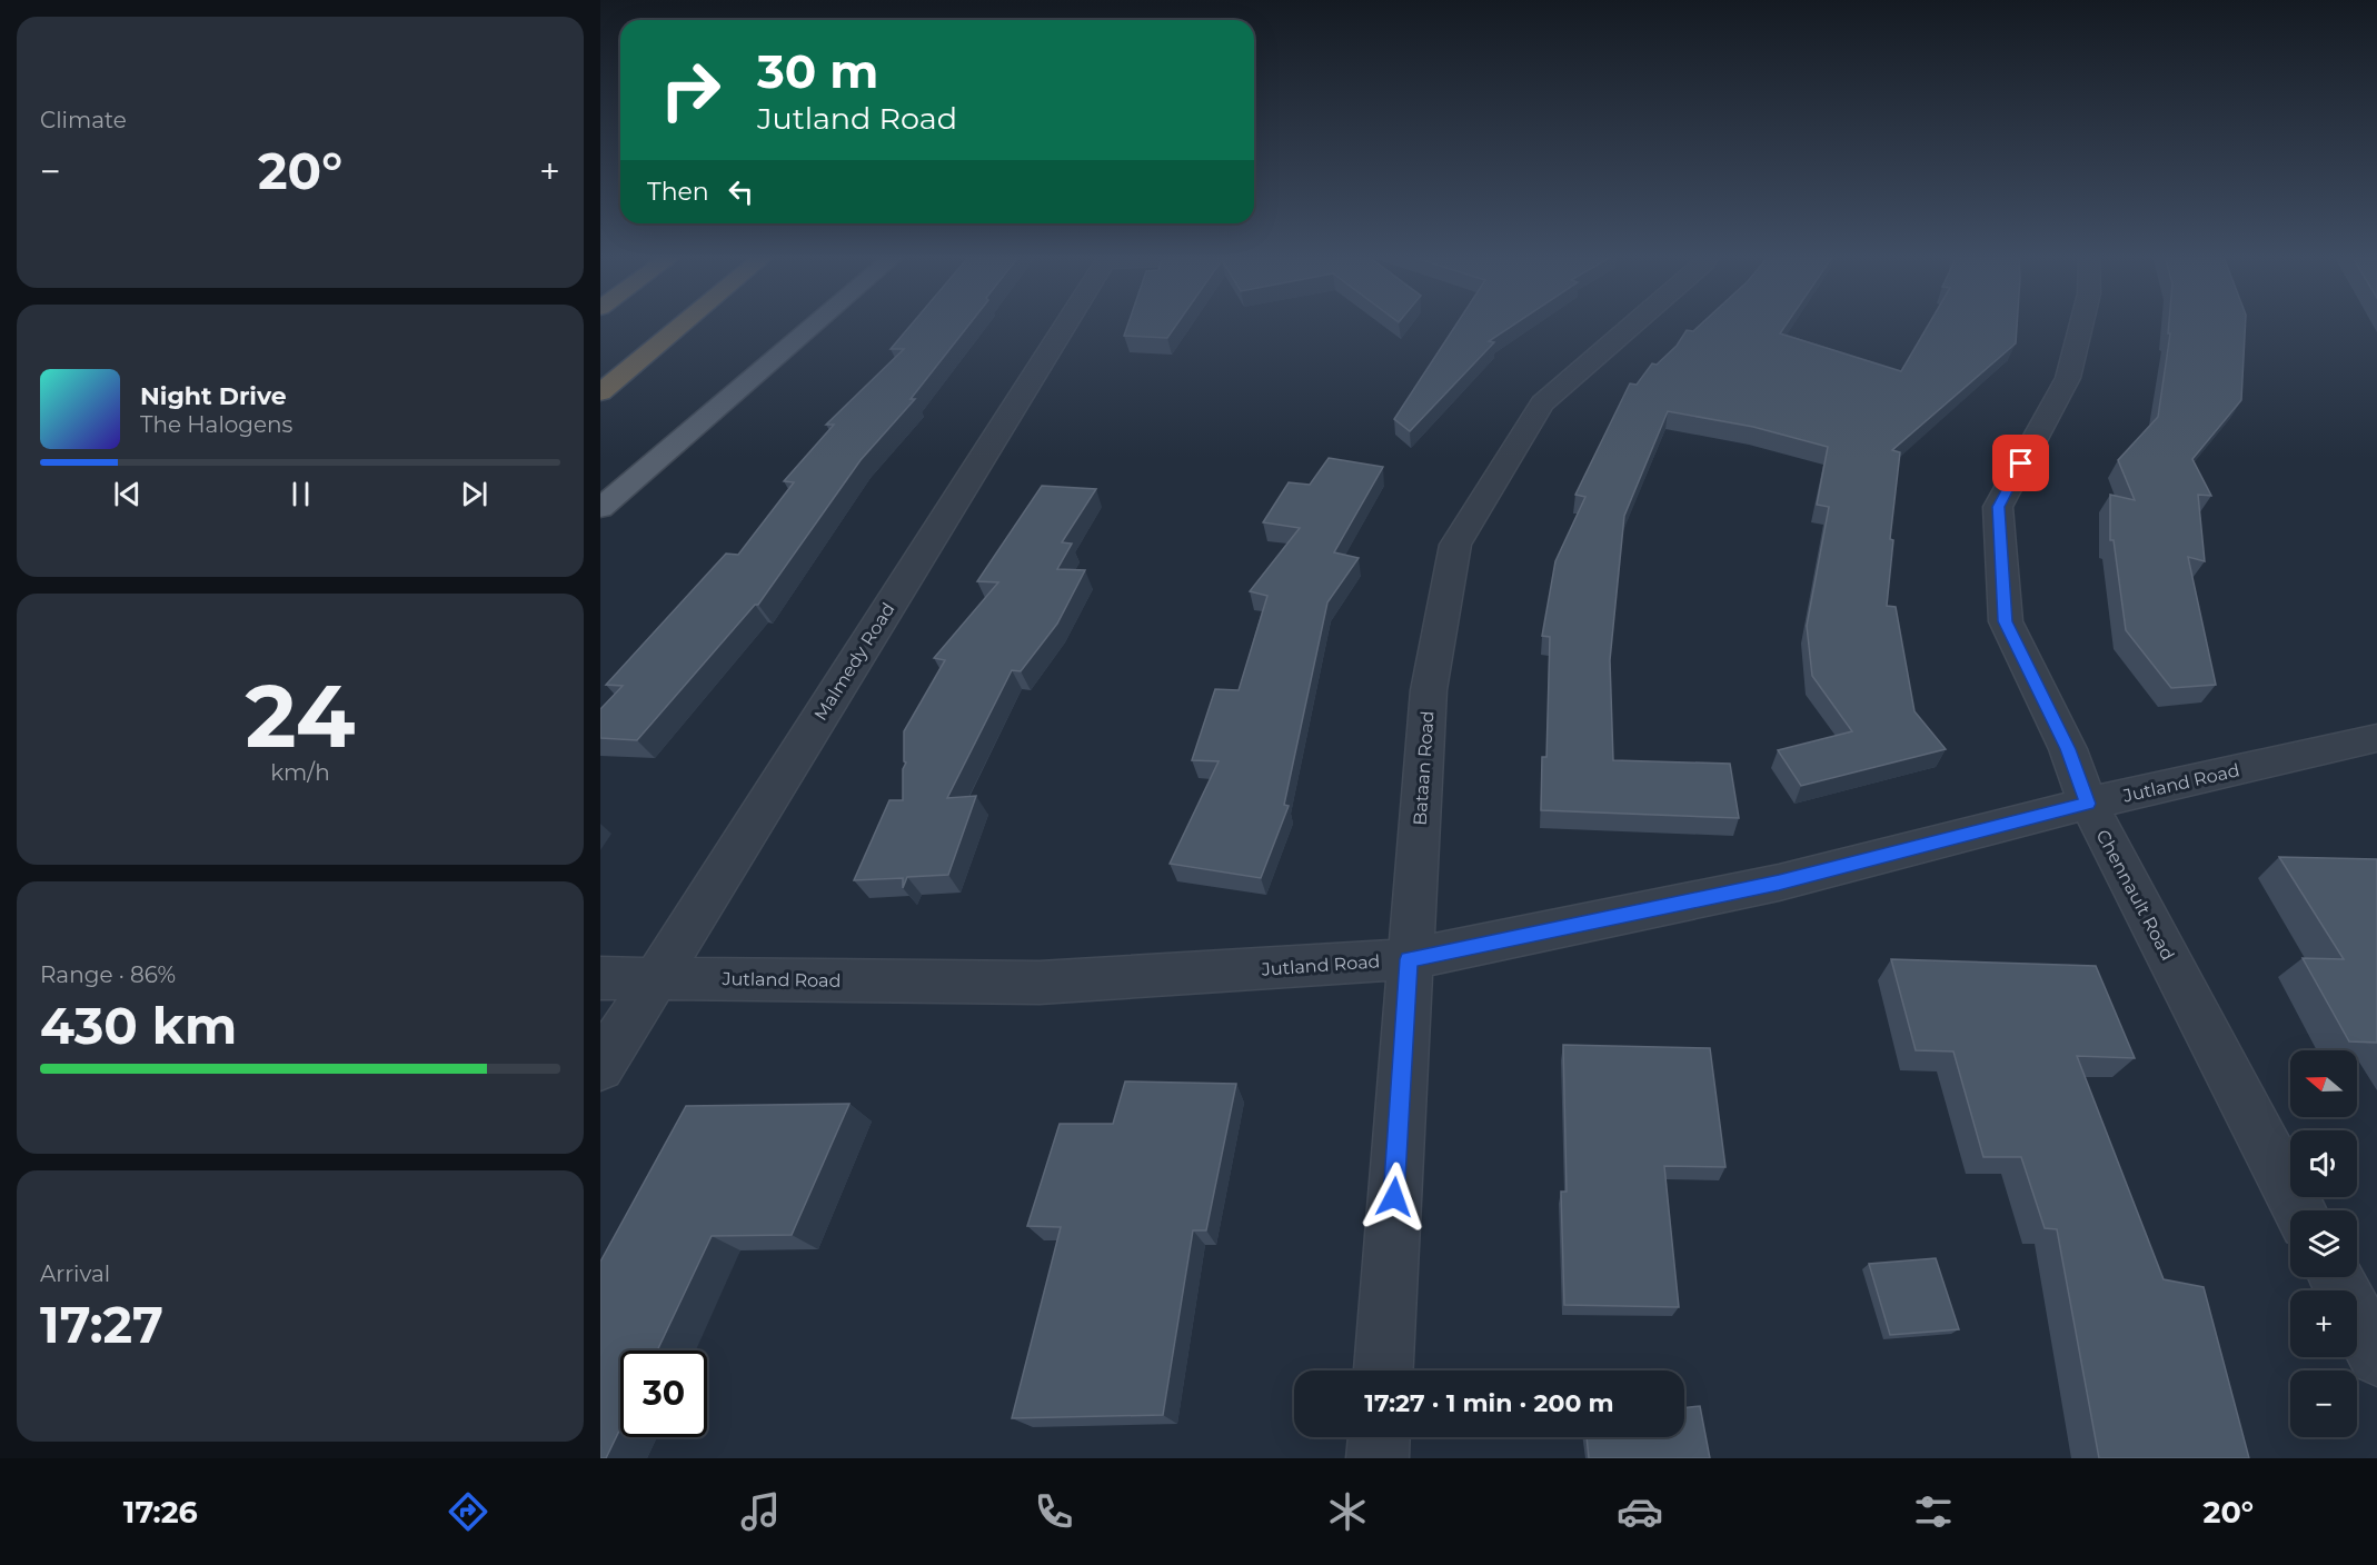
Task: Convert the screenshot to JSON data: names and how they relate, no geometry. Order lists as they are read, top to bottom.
{
  "streets": {
    "street": [
      "Malmedy Road",
      "Bataan Road",
      "Jutland Road",
      "Chennault Road"
    ]
  },
  "crossings": [
    ["Malmedy Road", "Jutland Road"],
    ["Bataan Road", "Jutland Road"],
    ["Jutland Road", "Chennault Road"]
  ],
  "north": "left",
  "page": {
    "tile": [
      "Climate",
      ["24", "km/h"],
      ["Range · 86%", "430 km"],
      ["Arrival", "17:27"]
    ],
    "turn": ["30 m", "Jutland Road"],
    "heat": ["−", "20°", "+"],
    "then": "Then",
    "song": ["Night Drive", "The Halogens"],
    "map_buttons": ["+", "−"],
    "limit": "30",
    "trip": "17:27 · 1 min · 200 m",
    "tabs": ["17:26", "20°"]
  }
}
